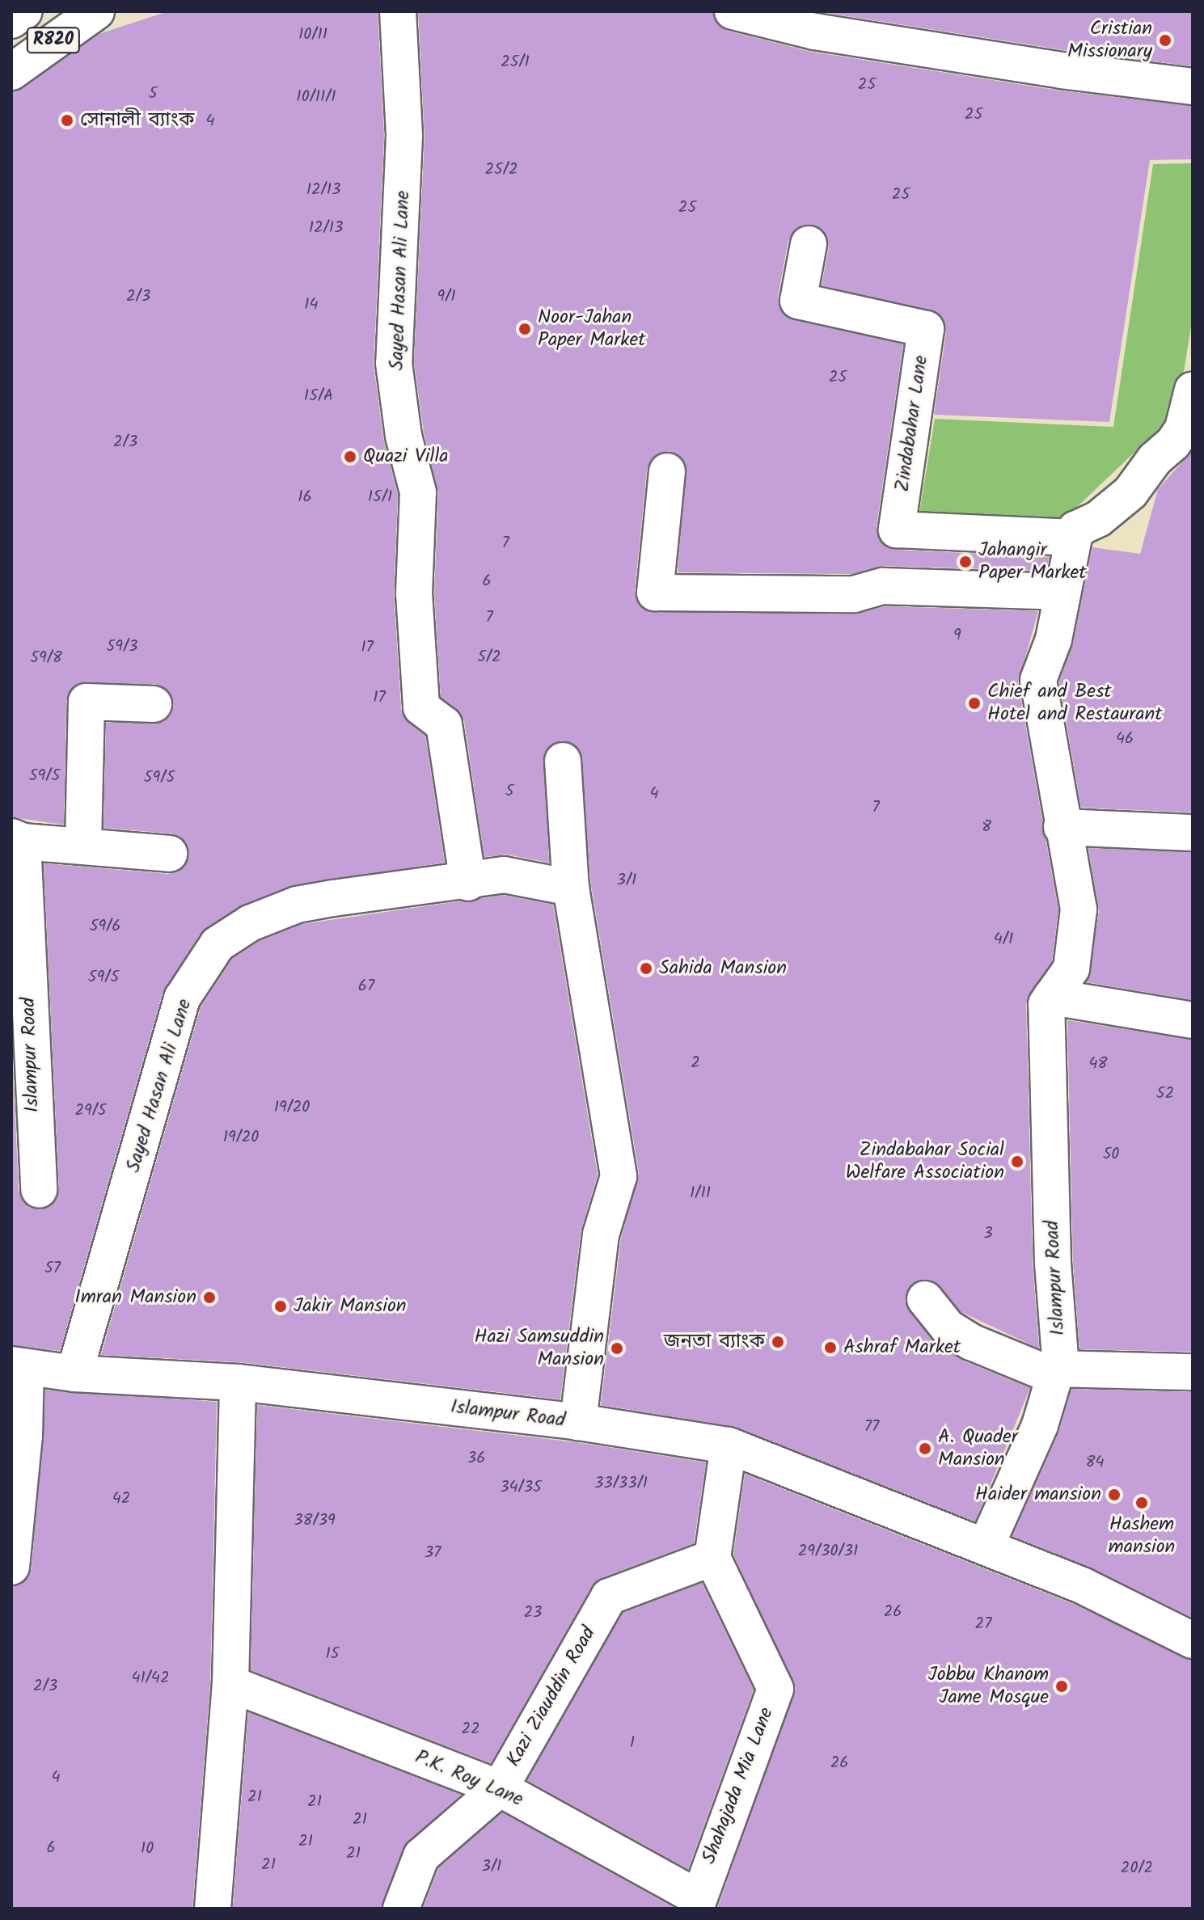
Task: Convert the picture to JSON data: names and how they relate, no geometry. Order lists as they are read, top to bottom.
{
  "streets": {
    "main road": [
      "R820",
      "Sayed Hasan Ali Lane",
      "Zindabahar Lane",
      "Islampur Road",
      "Kazi Ziauddin Road",
      "P.K. Roy Lane",
      "Shahajada Mia Lane"
    ]
  },
  "crossings": [
    ["Sayed Hasan Ali Lane", "Islampur Road"],
    ["Kazi Ziauddin Road", "P.K. Roy Lane"],
    ["Kazi Ziauddin Road", "Shahajada Mia Lane"],
    ["P.K. Roy Lane", "Shahajada Mia Lane"]
  ],
  "places": [
    "Cristian Missionary",
    "সোনালী ব্যাংক",
    "Noor-Jahan Paper Market",
    "Quazi Villa",
    "Jahangir Paper Market",
    "Chief and Best Hotel and Restaurant",
    "Sahida Mansion",
    "Zindabahar Social Welfare Association",
    "Imran Mansion",
    "Jakir Mansion",
    "জনতা ব্যাংক",
    "Ashraf Market",
    "Hazi Samsuddin Mansion",
    "A. Quader Mansion",
    "Haider mansion",
    "Hashem mansion",
    "Jobbu Khanom Jame Mosque"
  ],
  "house_numbers": [
    "10/11",
    "25/1",
    "25",
    "5",
    "10/11/1",
    "25",
    "4",
    "25/2",
    "12/13",
    "25",
    "25",
    "12/13",
    "2/3",
    "9/1",
    "14",
    "25",
    "15/A",
    "2/3",
    "16",
    "15/1",
    "7",
    "6",
    "7",
    "9",
    "59/3",
    "17",
    "5/2",
    "59/8",
    "17",
    "46",
    "59/5",
    "59/5",
    "5",
    "4",
    "7",
    "8",
    "3/1",
    "59/6",
    "4/1",
    "59/5",
    "67",
    "2",
    "48",
    "52",
    "19/20",
    "29/5",
    "19/20",
    "50",
    "1/11",
    "3",
    "57",
    "77",
    "36",
    "84",
    "33/33/1",
    "34/35",
    "42",
    "38/39",
    "29/30/31",
    "37",
    "26",
    "23",
    "27",
    "15",
    "41/42",
    "2/3",
    "22",
    "1",
    "26",
    "4",
    "21",
    "21",
    "21",
    "21",
    "6",
    "10",
    "21",
    "21",
    "3/1",
    "20/2"
  ]
}
